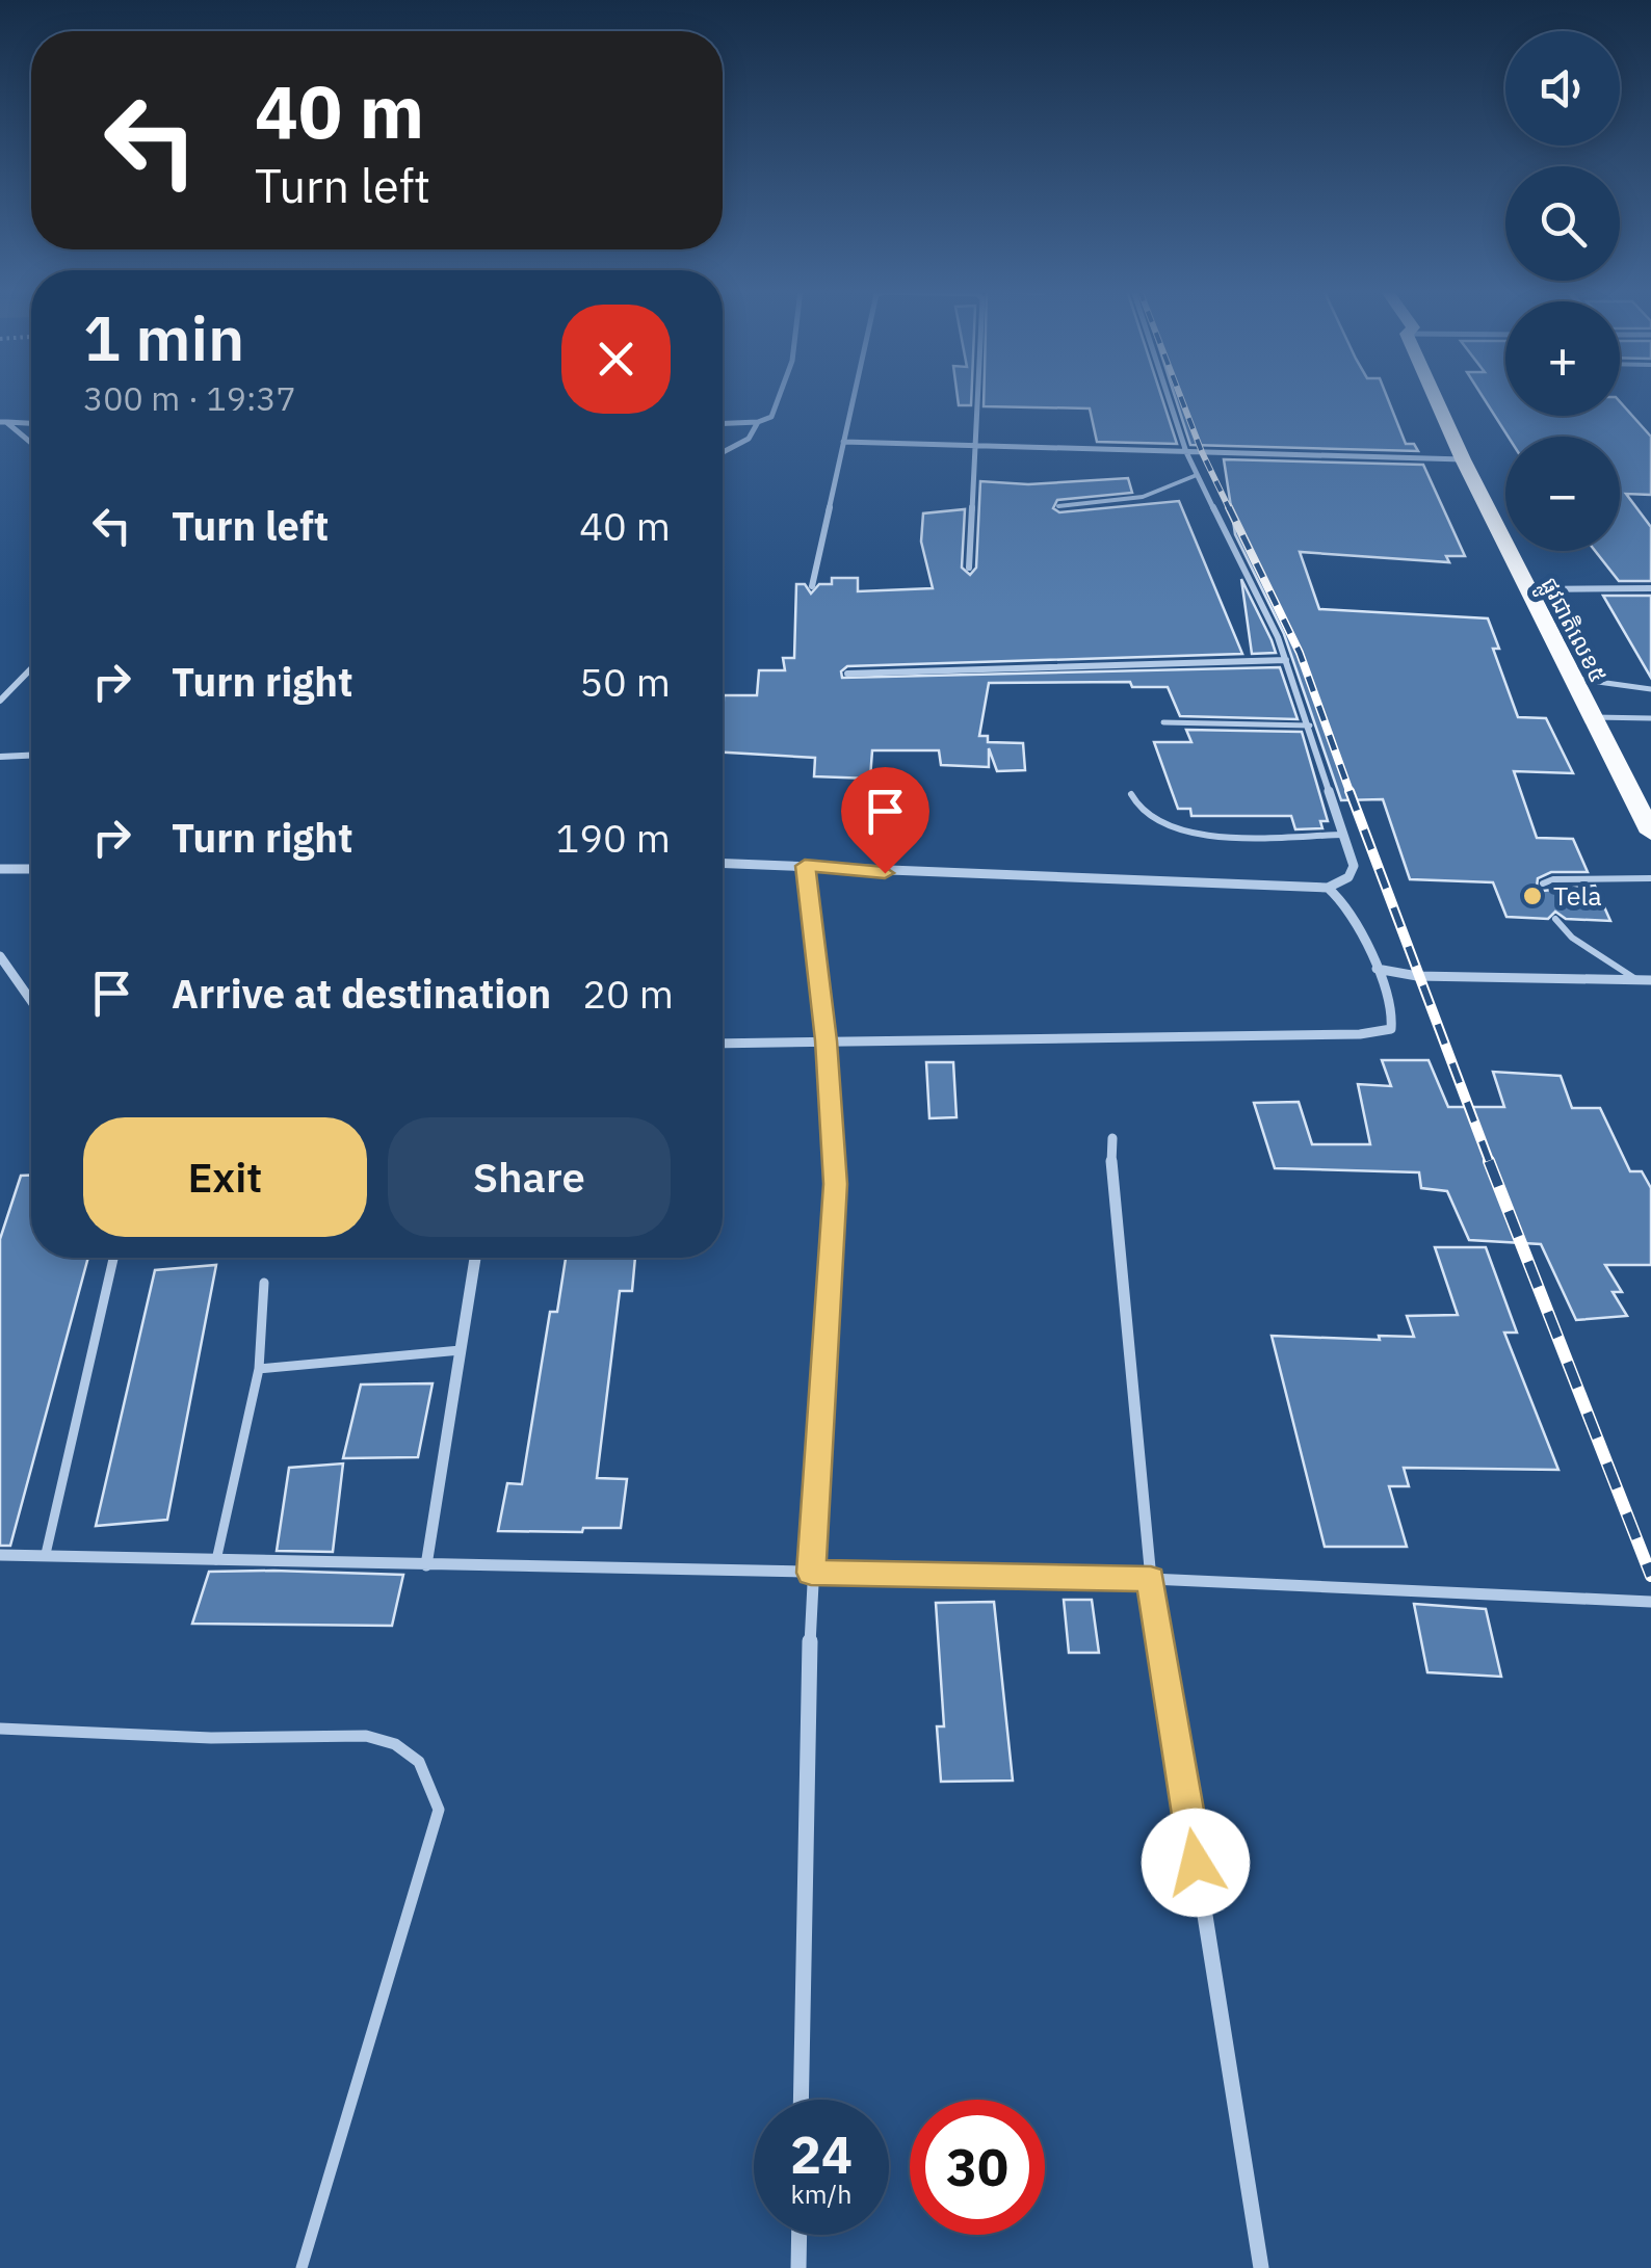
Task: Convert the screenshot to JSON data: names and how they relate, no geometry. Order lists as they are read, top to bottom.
{
  "streets": {
    "highway": ["ផ្លូវជាតិលេខ៥"]
  },
  "places": ["Tela"],
  "page": {
    "map_buttons": ["+", "−"],
    "turn": ["40 m", "Turn left"],
    "heading": ["1 min", "300 m · 19:37"],
    "list": [
      {
        "name": "Turn left",
        "value": "40 m"
      },
      {
        "name": "Turn right",
        "value": "50 m"
      },
      {
        "name": "Turn right",
        "value": "190 m"
      },
      {
        "name": "Arrive at destination",
        "value": "20 m"
      }
    ],
    "buttons": ["Exit", "Share"],
    "speed": "24 km/h",
    "limit": "30"
  }
}
